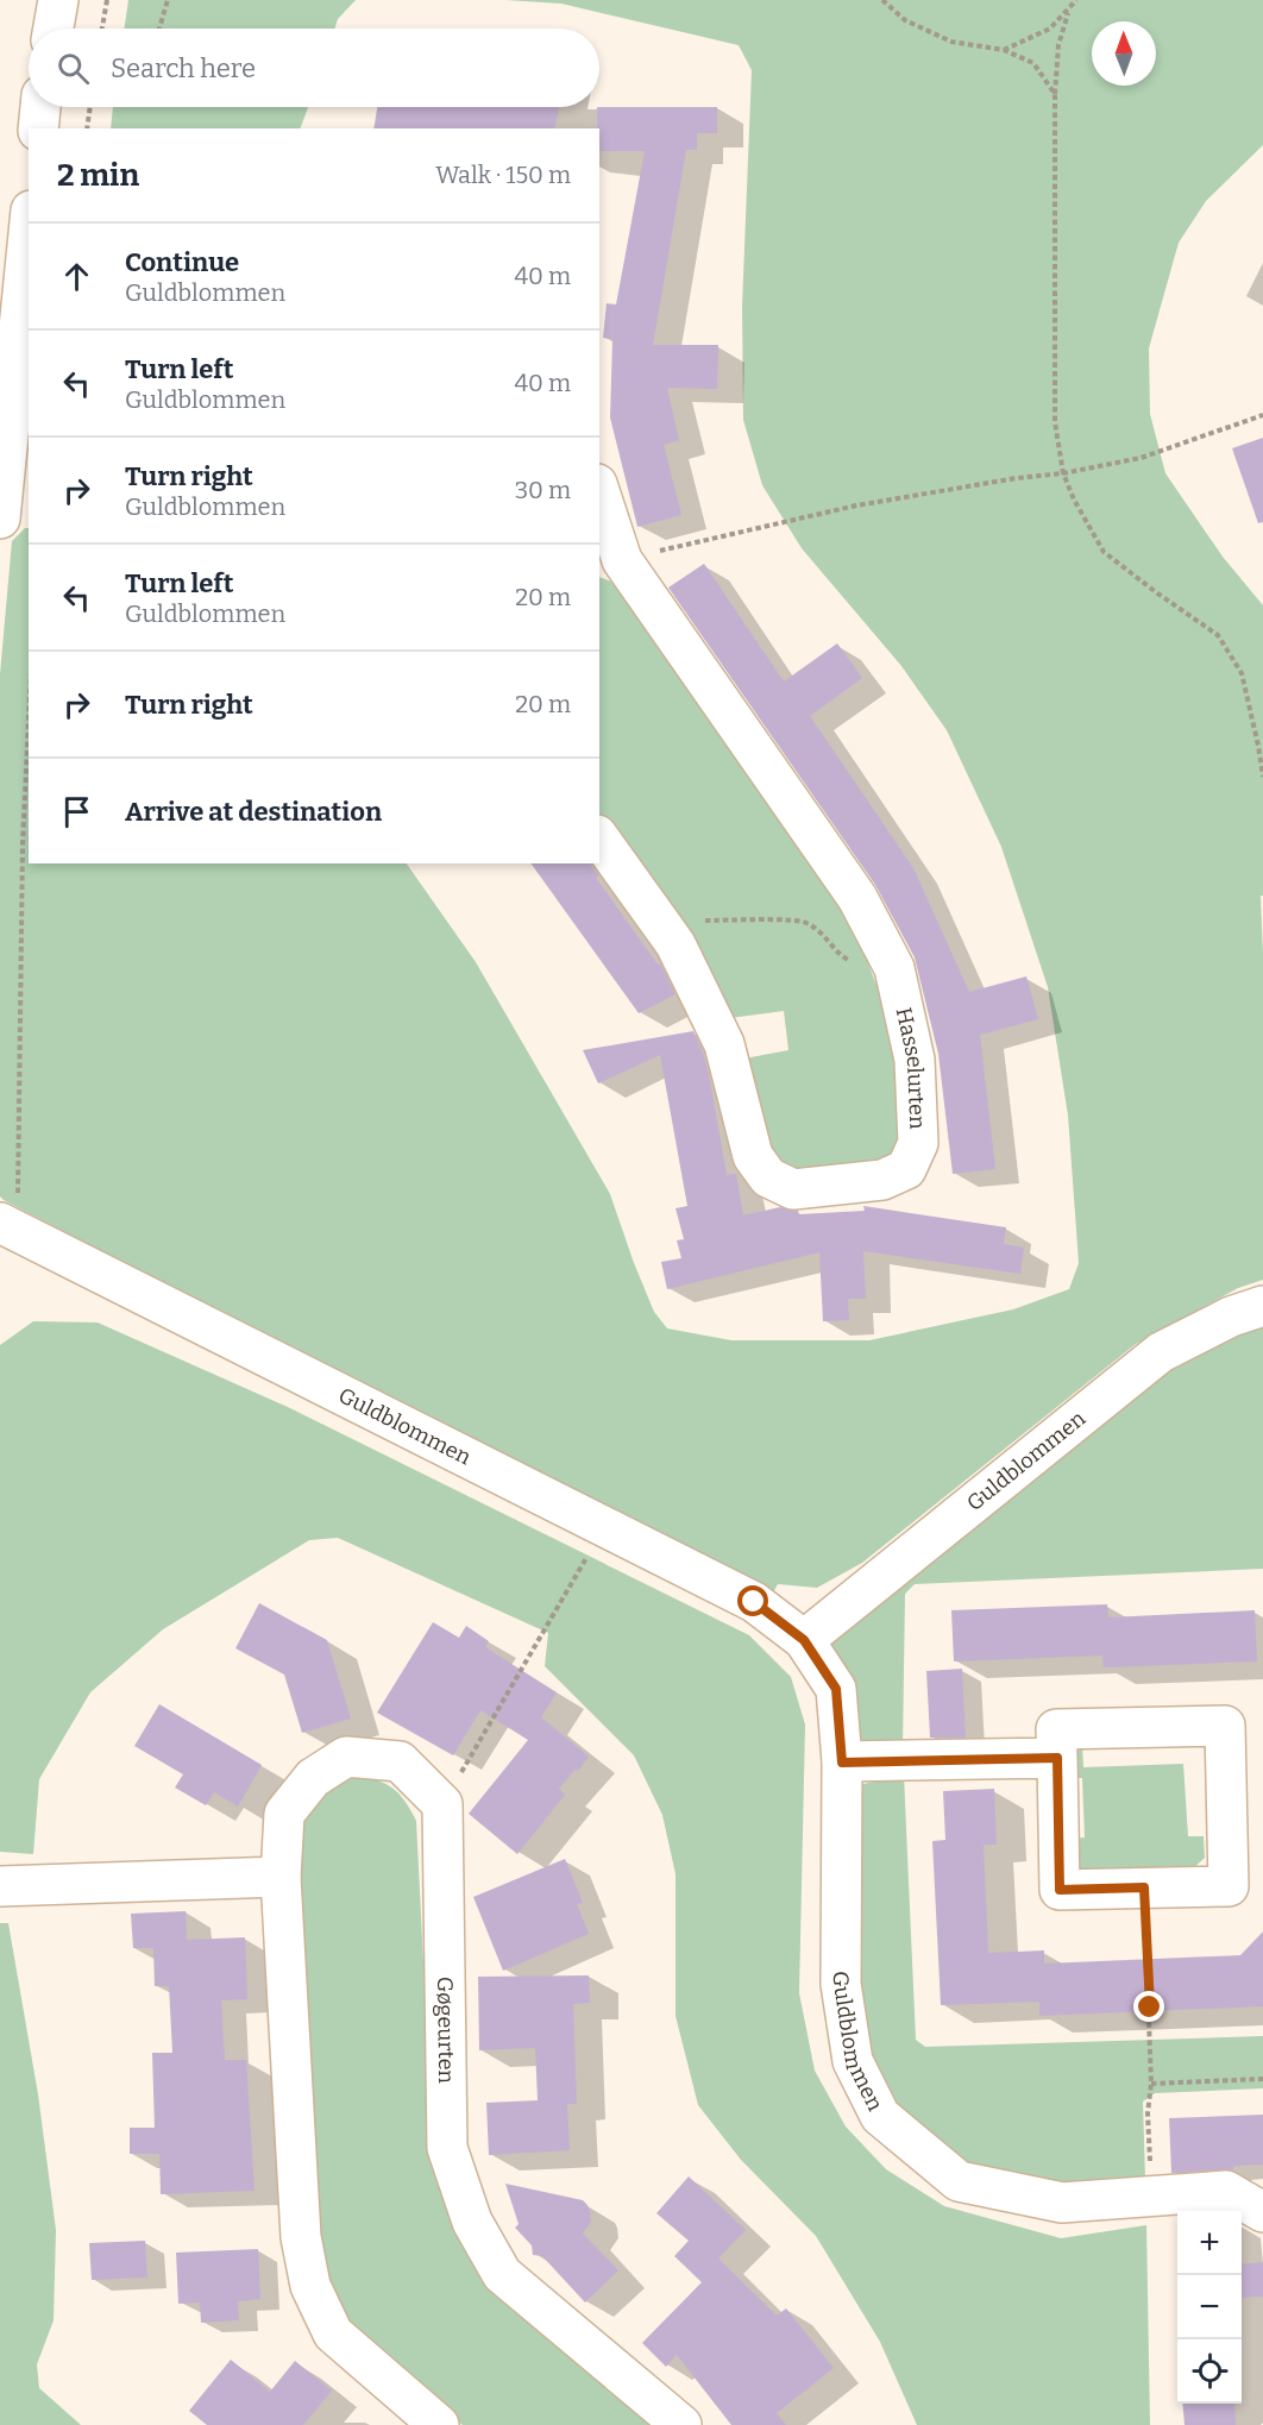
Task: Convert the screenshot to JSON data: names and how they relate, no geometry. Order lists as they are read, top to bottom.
{
  "streets": {
    "street": ["Hasselurten", "Guldblommen", "Gøgeurten"]
  },
  "north": "top",
  "page": {
    "search": "Search here",
    "heading": ["2 min", "Walk · 150 m"],
    "list": [
      ["Continue", "Guldblommen", "40 m"],
      ["Turn left", "Guldblommen", "40 m"],
      ["Turn right", "Guldblommen", "30 m"],
      ["Turn left", "Guldblommen", "20 m"],
      ["Turn right", "20 m"],
      "Arrive at destination"
    ],
    "map_buttons": ["+", "−"]
  }
}
